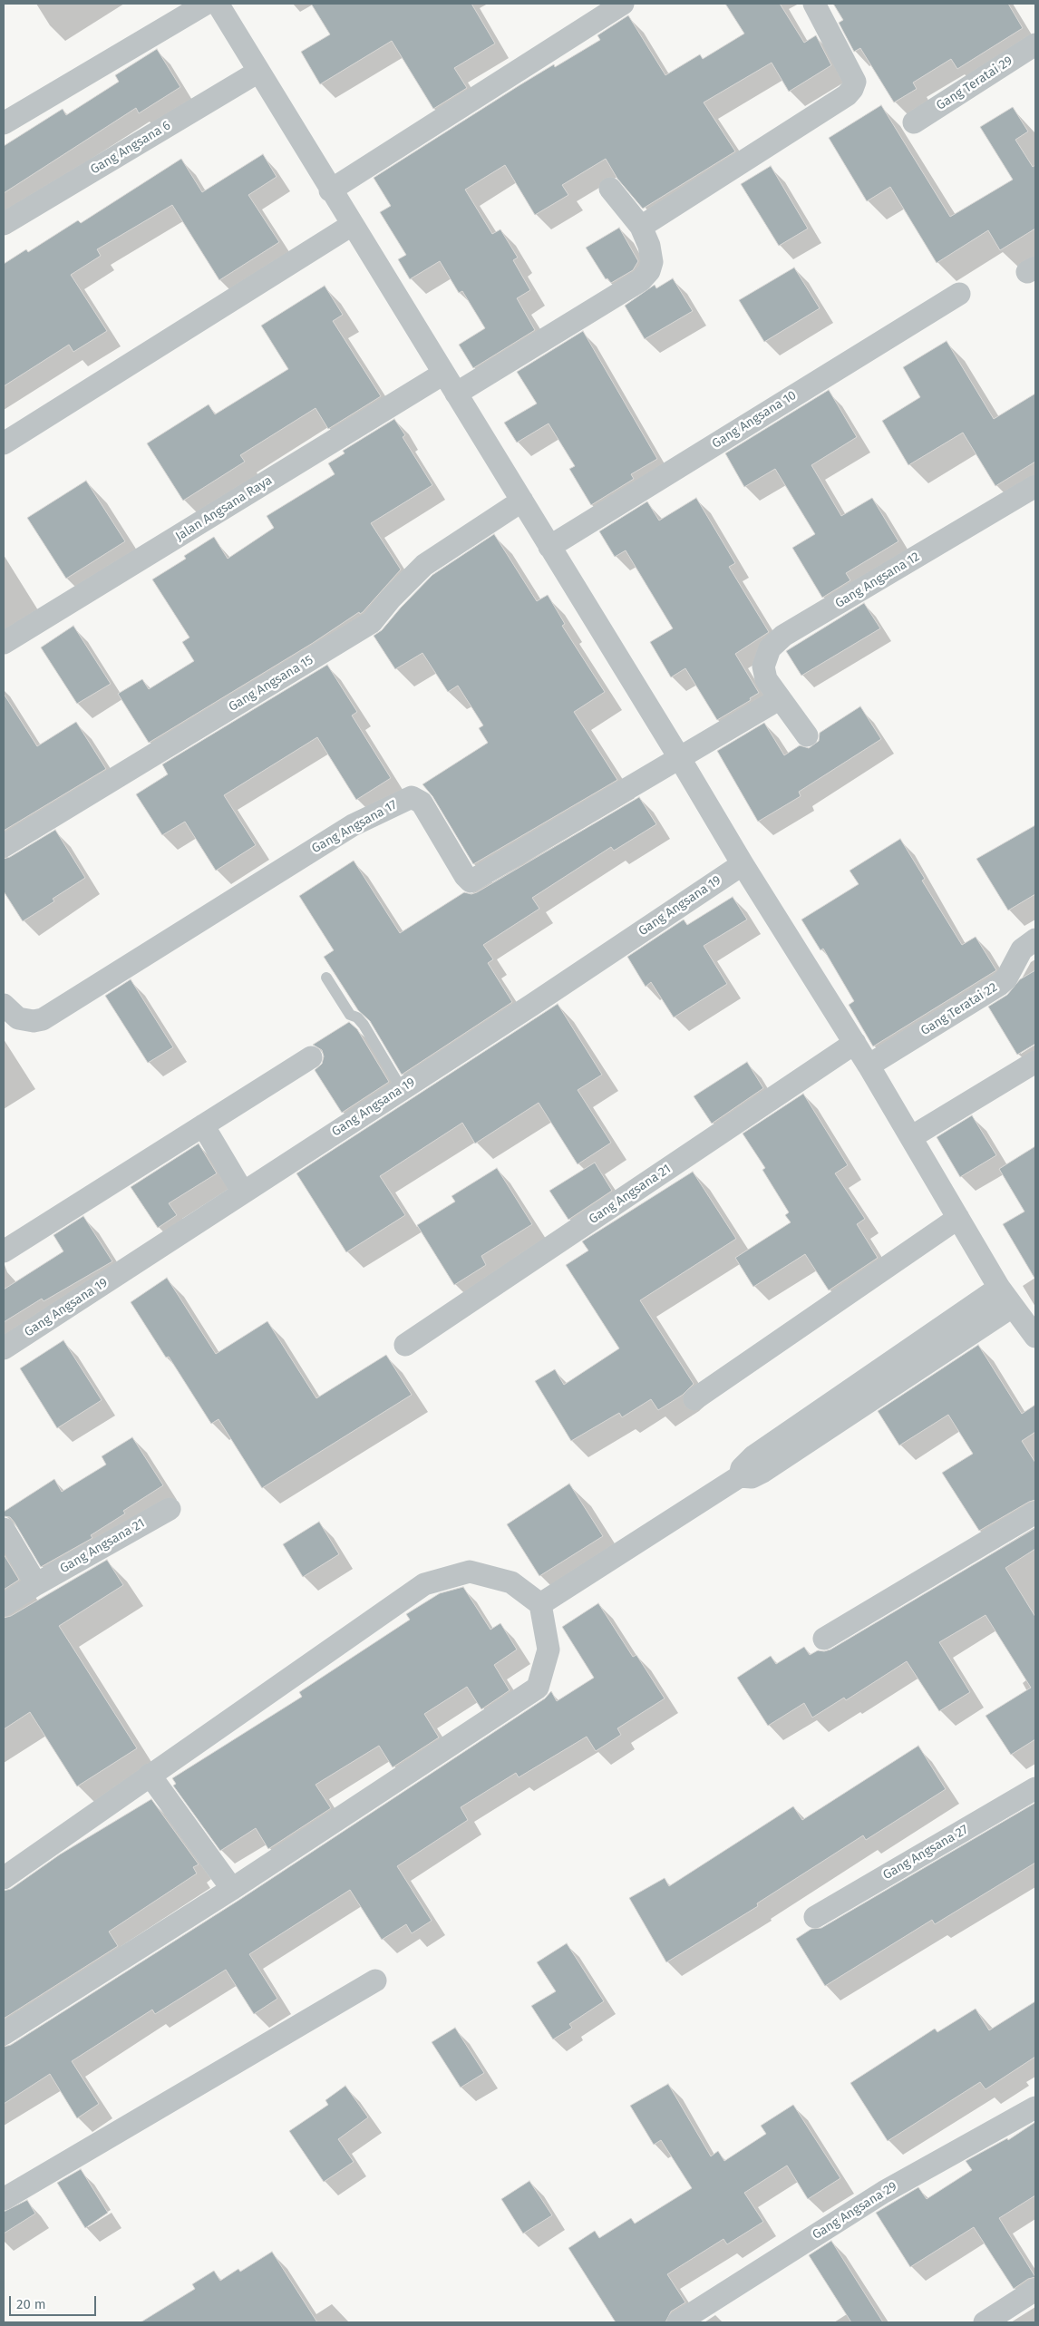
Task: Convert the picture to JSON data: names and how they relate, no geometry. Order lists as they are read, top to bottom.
{
  "streets": {
    "street": [
      "Gang Teratai 29",
      "Gang Angsana 6",
      "Gang Angsana 10",
      "Jalan Angsana Raya",
      "Gang Angsana 12",
      "Gang Angsana 15",
      "Gang Angsana 17",
      "Gang Angsana 19",
      "Gang Teratai 22",
      "Gang Angsana 21",
      "Gang Angsana 27",
      "Gang Angsana 29"
    ]
  },
  "scale_bar": "20 m"
}
